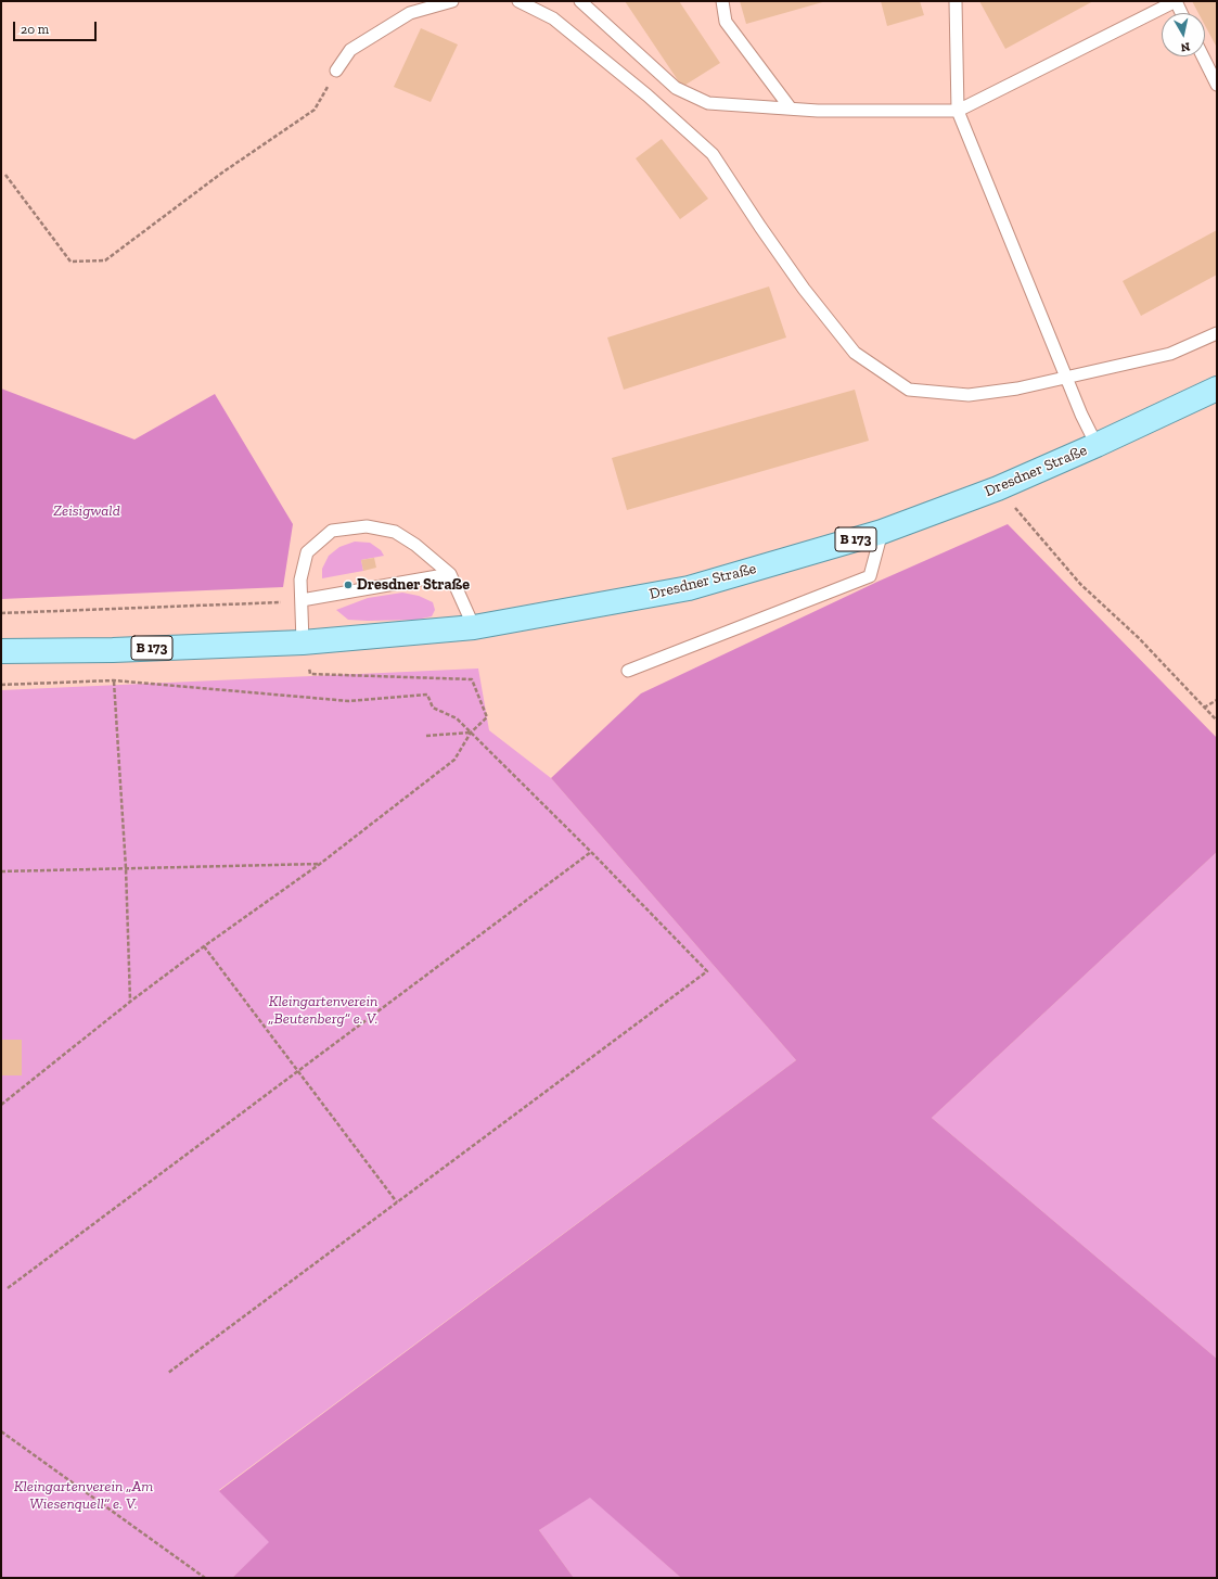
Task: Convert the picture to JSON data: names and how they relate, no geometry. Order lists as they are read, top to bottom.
{
  "streets": {
    "main road": ["Dresdner Straße", "B 173"]
  },
  "parks": ["Zeisigwald", "Kleingartenverein „Beutenberg“ e. V.", "Kleingartenverein „Am Wiesenquell“ e. V."],
  "places": ["Dresdner Straße"],
  "scale_bar": "20 m",
  "north": "bottom"
}
